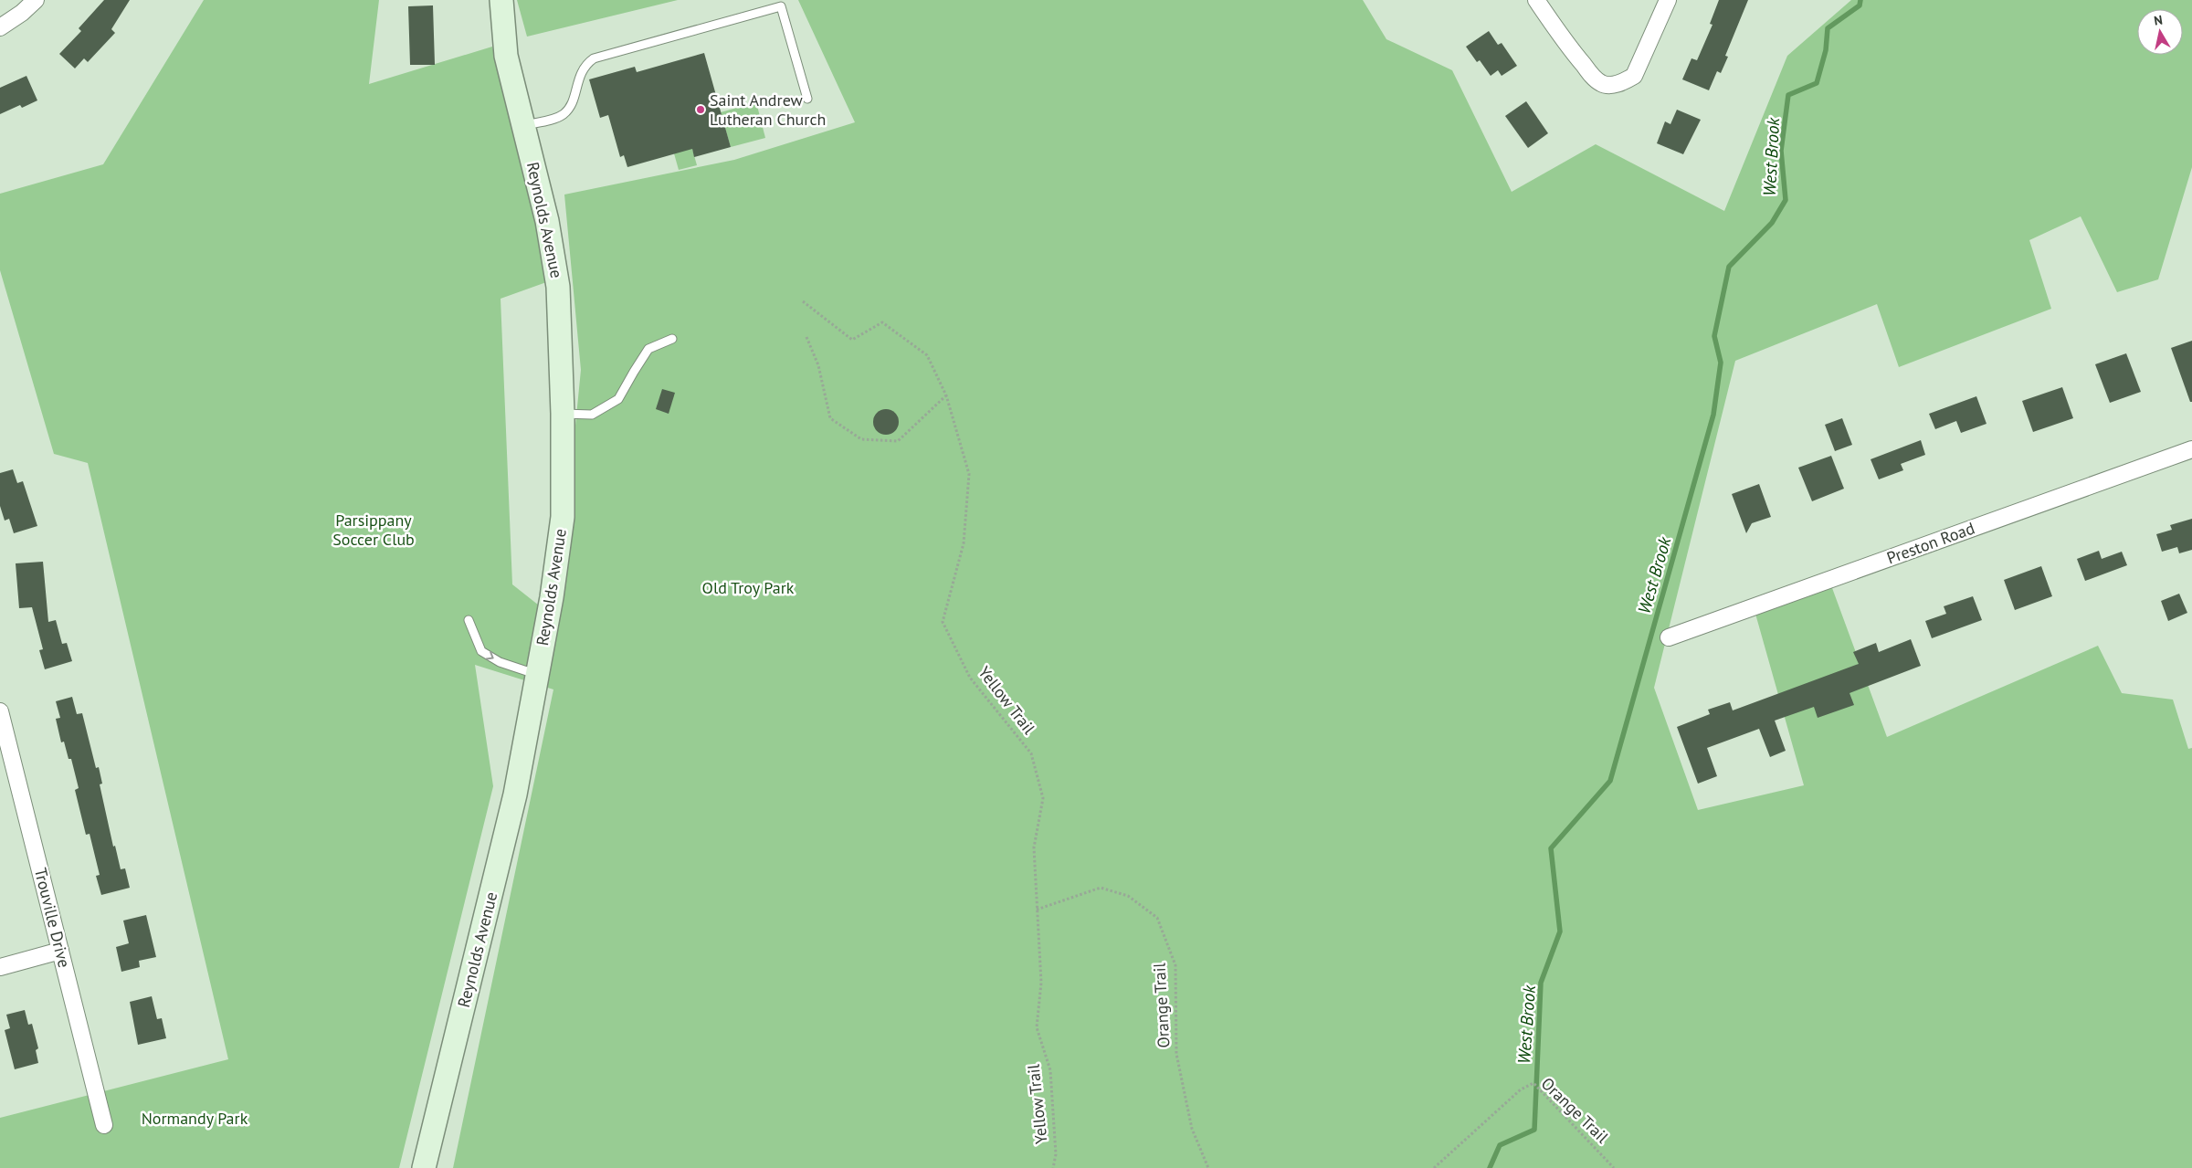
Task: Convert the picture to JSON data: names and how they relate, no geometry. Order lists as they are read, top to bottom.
{
  "streets": {
    "street": ["Reynolds Avenue", "Preston Road", "Trouville Drive"],
    "path": ["Yellow Trail", "Orange Trail"]
  },
  "crossings": [
    ["Yellow Trail", "Orange Trail"]
  ],
  "water": ["West Brook"],
  "parks": ["Parsippany Soccer Club", "Old Troy Park", "Normandy Park"],
  "places": ["Saint Andrew Lutheran Church"],
  "north": "top"
}
